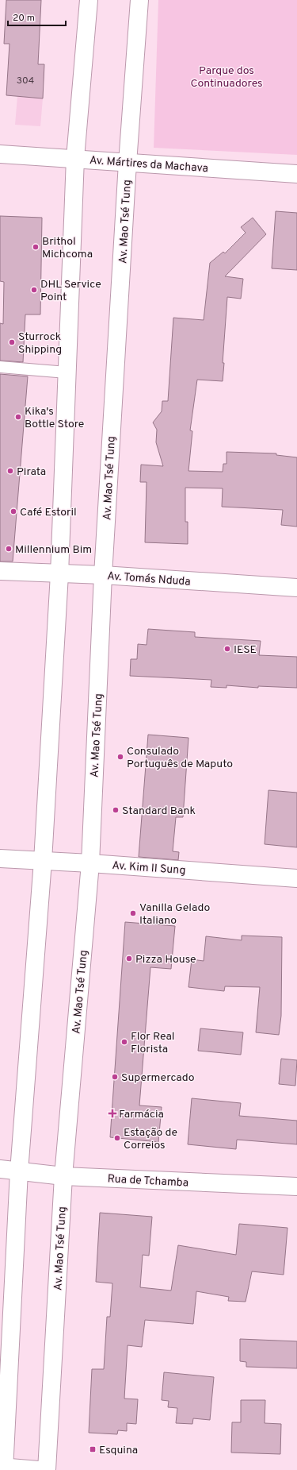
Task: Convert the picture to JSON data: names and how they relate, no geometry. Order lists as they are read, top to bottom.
{
  "streets": {
    "main road": [
      "Av. Mártires da Machava",
      "Av. Mao Tsé Tung",
      "Av. Tomás Nduda",
      "Av. Kim II Sung",
      "Rua de Tchamba"
    ]
  },
  "crossings": [
    ["Av. Mártires da Machava", "Av. Mao Tsé Tung"],
    ["Av. Mao Tsé Tung", "Av. Tomás Nduda"],
    ["Av. Mao Tsé Tung", "Av. Kim II Sung"],
    ["Av. Mao Tsé Tung", "Rua de Tchamba"]
  ],
  "parks": ["Parque dos Continuadores"],
  "places": {
    "other": [
      "Brithol Michcoma",
      "DHL Service Point",
      "Sturrock Shipping",
      "Kika's Bottle Store",
      "Pirata",
      "Café Estoril",
      "Millennium Bim",
      "IESE",
      "Consulado Português de Maputo",
      "Standard Bank",
      "Vanilla Gelado Italiano",
      "Pizza House",
      "Flor Real Florista",
      "Supermercado",
      "Estação de Correios"
    ],
    "health": ["Farmácia"],
    "transit": ["Esquina"]
  },
  "house_numbers": ["304"],
  "scale_bar": "20 m"
}
